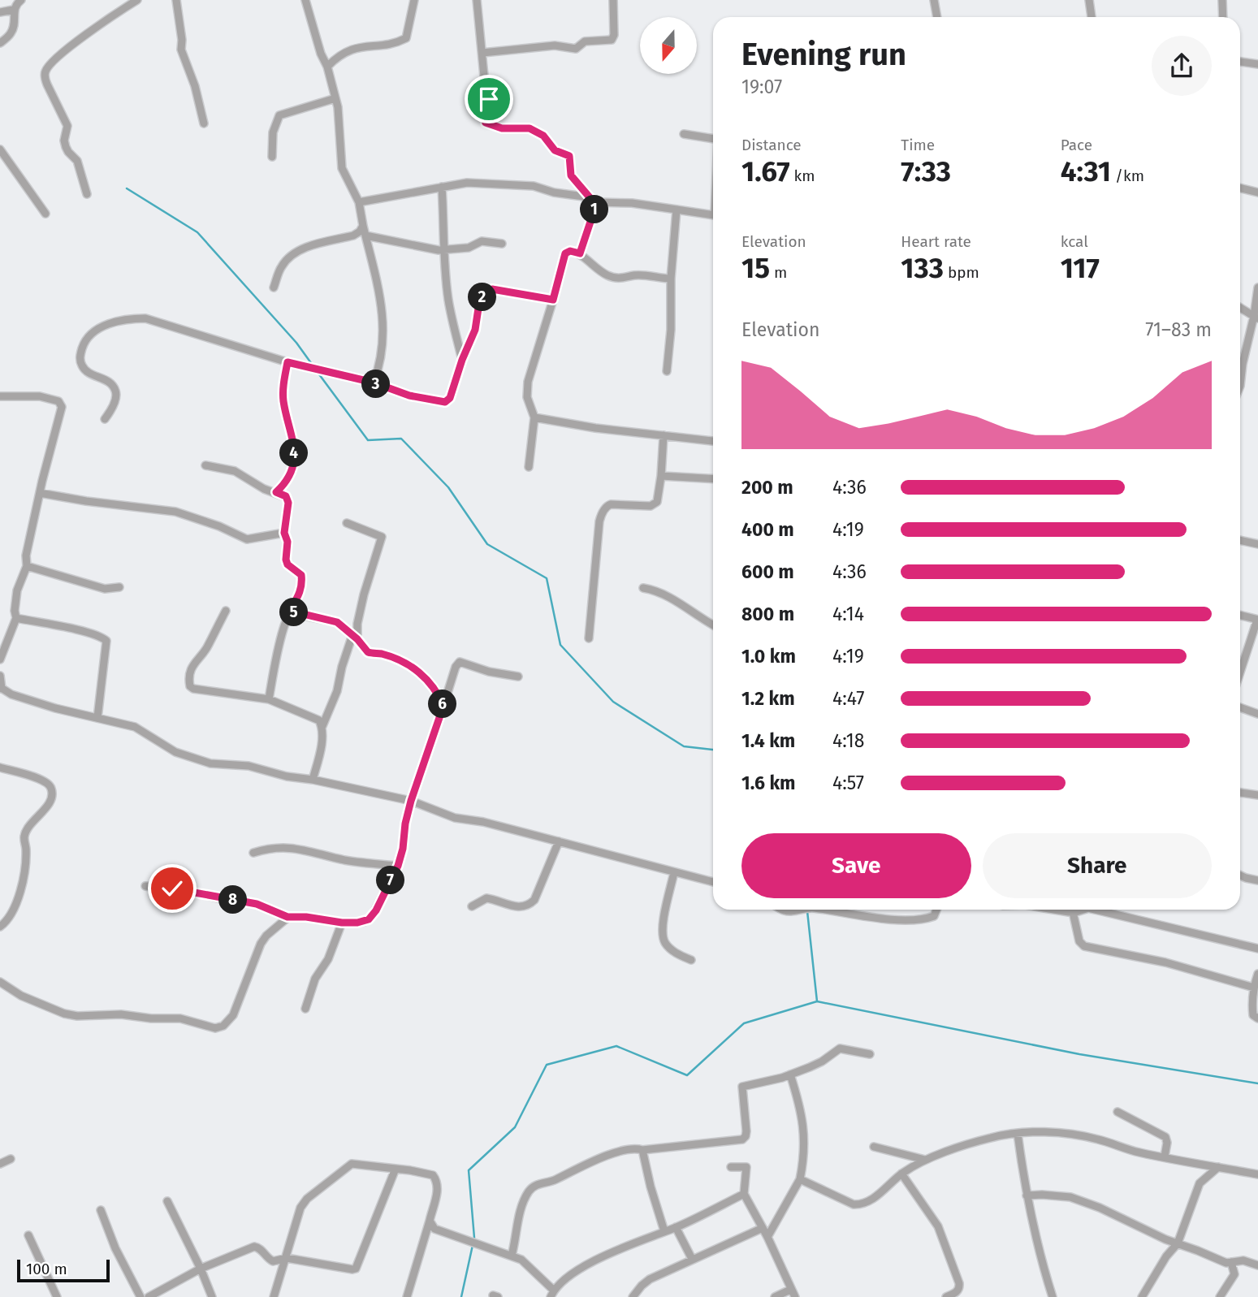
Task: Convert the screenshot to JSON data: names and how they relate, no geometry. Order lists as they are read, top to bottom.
{
  "scale_bar": "100 m",
  "north": "bottom",
  "page": {
    "heading": ["Evening run", "19:07"],
    "stats": [
      ["Distance", "1.67 km"],
      ["Time", "7:33"],
      ["Pace", "4:31 /km"],
      ["Elevation", "15 m"],
      ["Heart rate", "133 bpm"],
      ["kcal", "117"]
    ],
    "pins": [
      "1",
      "2",
      "3",
      "4",
      "5",
      "6",
      "7",
      "8"
    ],
    "chart": ["Elevation", "71–83 m"],
    "list": [
      {
        "name": "200 m",
        "note": "4:36"
      },
      {
        "name": "400 m",
        "note": "4:19"
      },
      {
        "name": "600 m",
        "note": "4:36"
      },
      {
        "name": "800 m",
        "note": "4:14"
      },
      {
        "name": "1.0 km",
        "note": "4:19"
      },
      {
        "name": "1.2 km",
        "note": "4:47"
      },
      {
        "name": "1.4 km",
        "note": "4:18"
      },
      {
        "name": "1.6 km",
        "note": "4:57"
      }
    ],
    "buttons": ["Save", "Share"],
    "scale": "100 m"
  }
}
